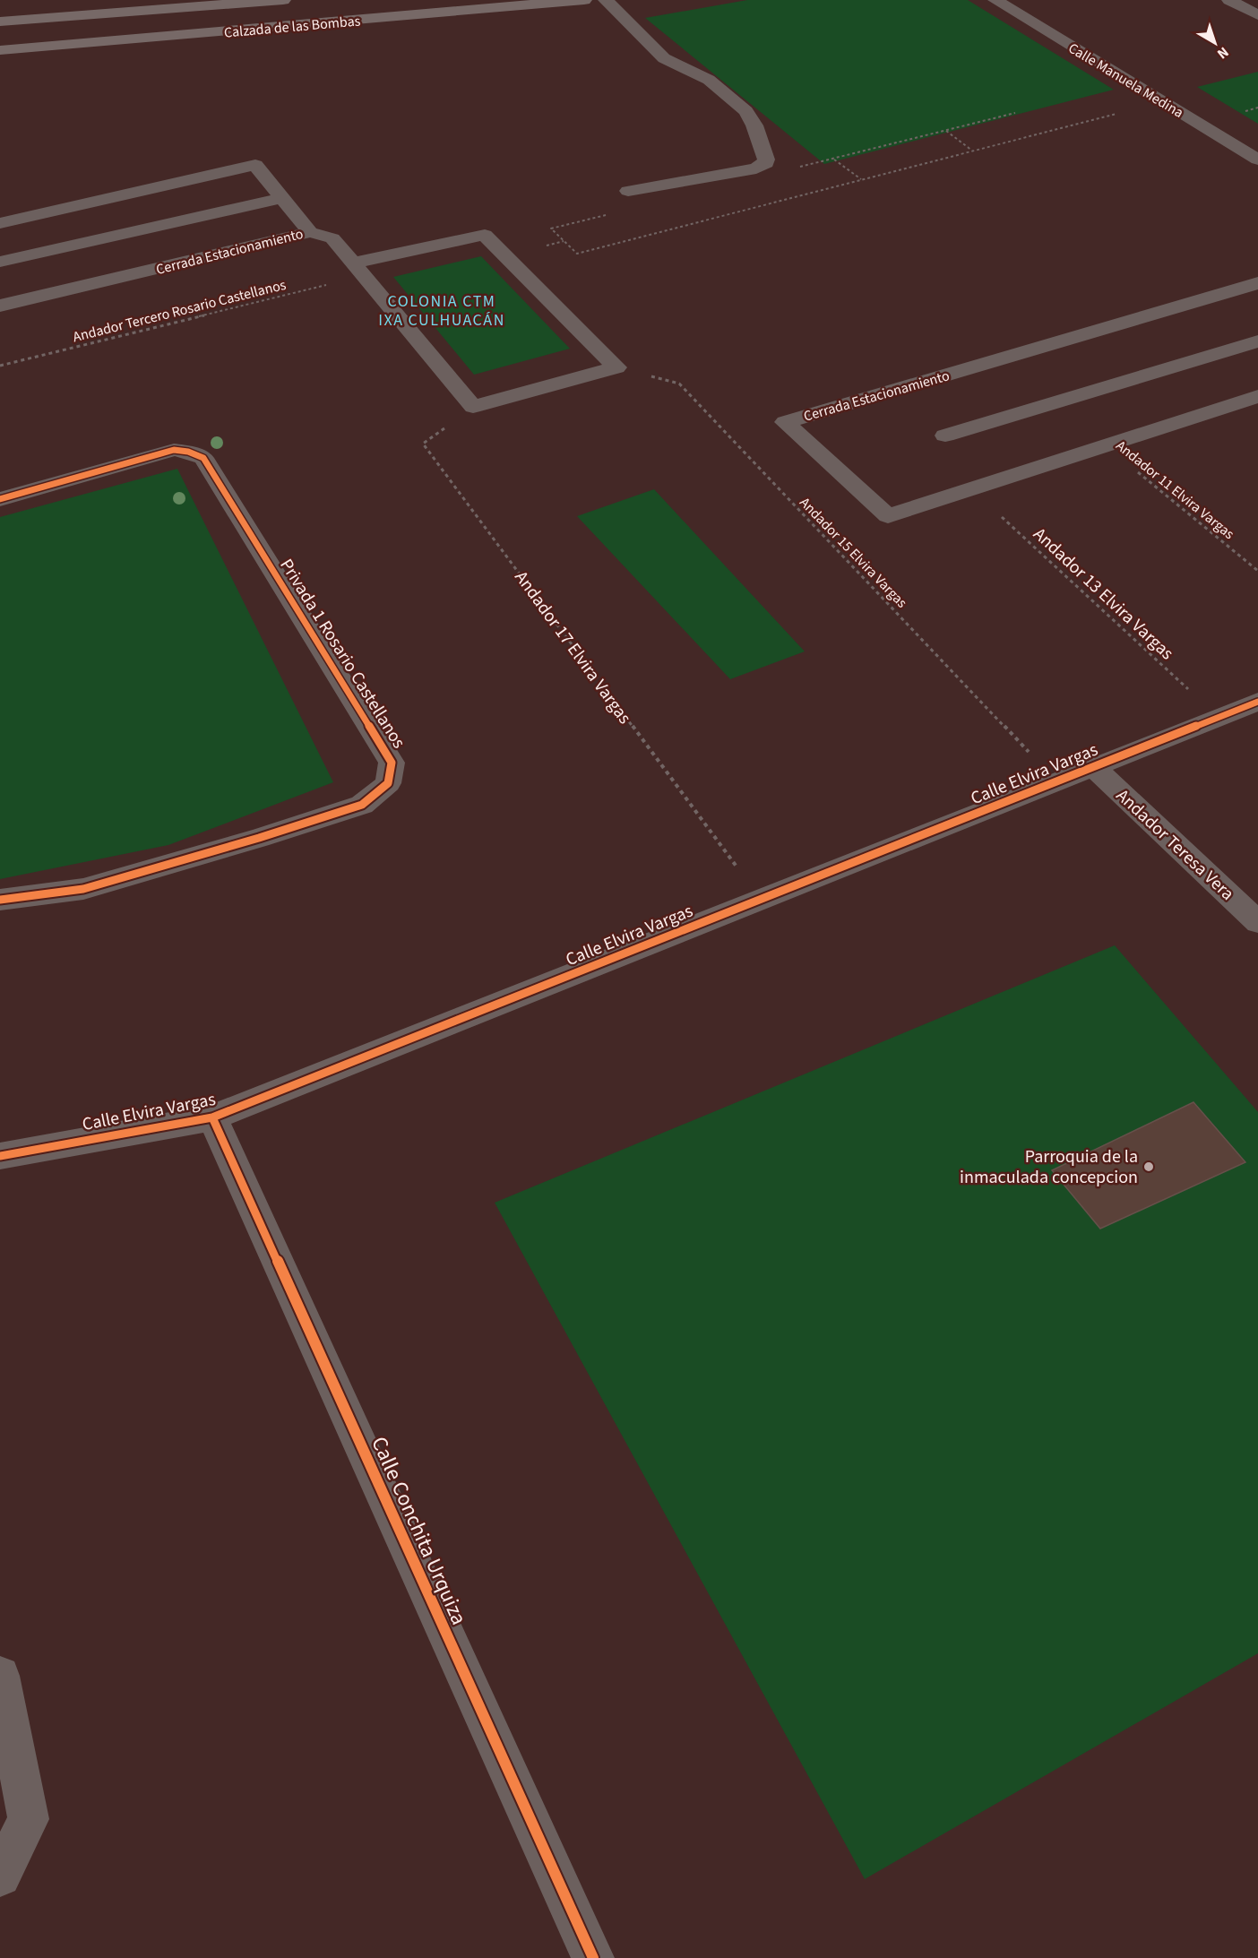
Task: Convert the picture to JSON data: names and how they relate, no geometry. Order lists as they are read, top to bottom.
{
  "streets": {
    "main road": ["Calzada de las Bombas"],
    "street": [
      "Calle Manuela Medina",
      "Cerrada Estacionamiento",
      "Privada 1 Rosario Castellanos",
      "Calle Elvira Vargas",
      "Andador Teresa Vera",
      "Calle Conchita Urquiza"
    ],
    "path": [
      "Andador Tercero Rosario Castellanos",
      "Andador 11 Elvira Vargas",
      "Andador 15 Elvira Vargas",
      "Andador 13 Elvira Vargas",
      "Andador 17 Elvira Vargas"
    ]
  },
  "crossings": [
    ["Cerrada Estacionamiento", "Andador 11 Elvira Vargas"],
    ["Cerrada Estacionamiento", "Andador 13 Elvira Vargas"],
    ["Andador 15 Elvira Vargas", "Calle Elvira Vargas"],
    ["Andador 13 Elvira Vargas", "Calle Elvira Vargas"],
    ["Andador 17 Elvira Vargas", "Calle Elvira Vargas"],
    ["Calle Elvira Vargas", "Andador Teresa Vera"],
    ["Calle Elvira Vargas", "Calle Conchita Urquiza"]
  ],
  "districts": ["COLONIA CTM IXA CULHUACÁN"],
  "places": ["Parroquia de la inmaculada concepcion"],
  "north": "bottom right"
}
